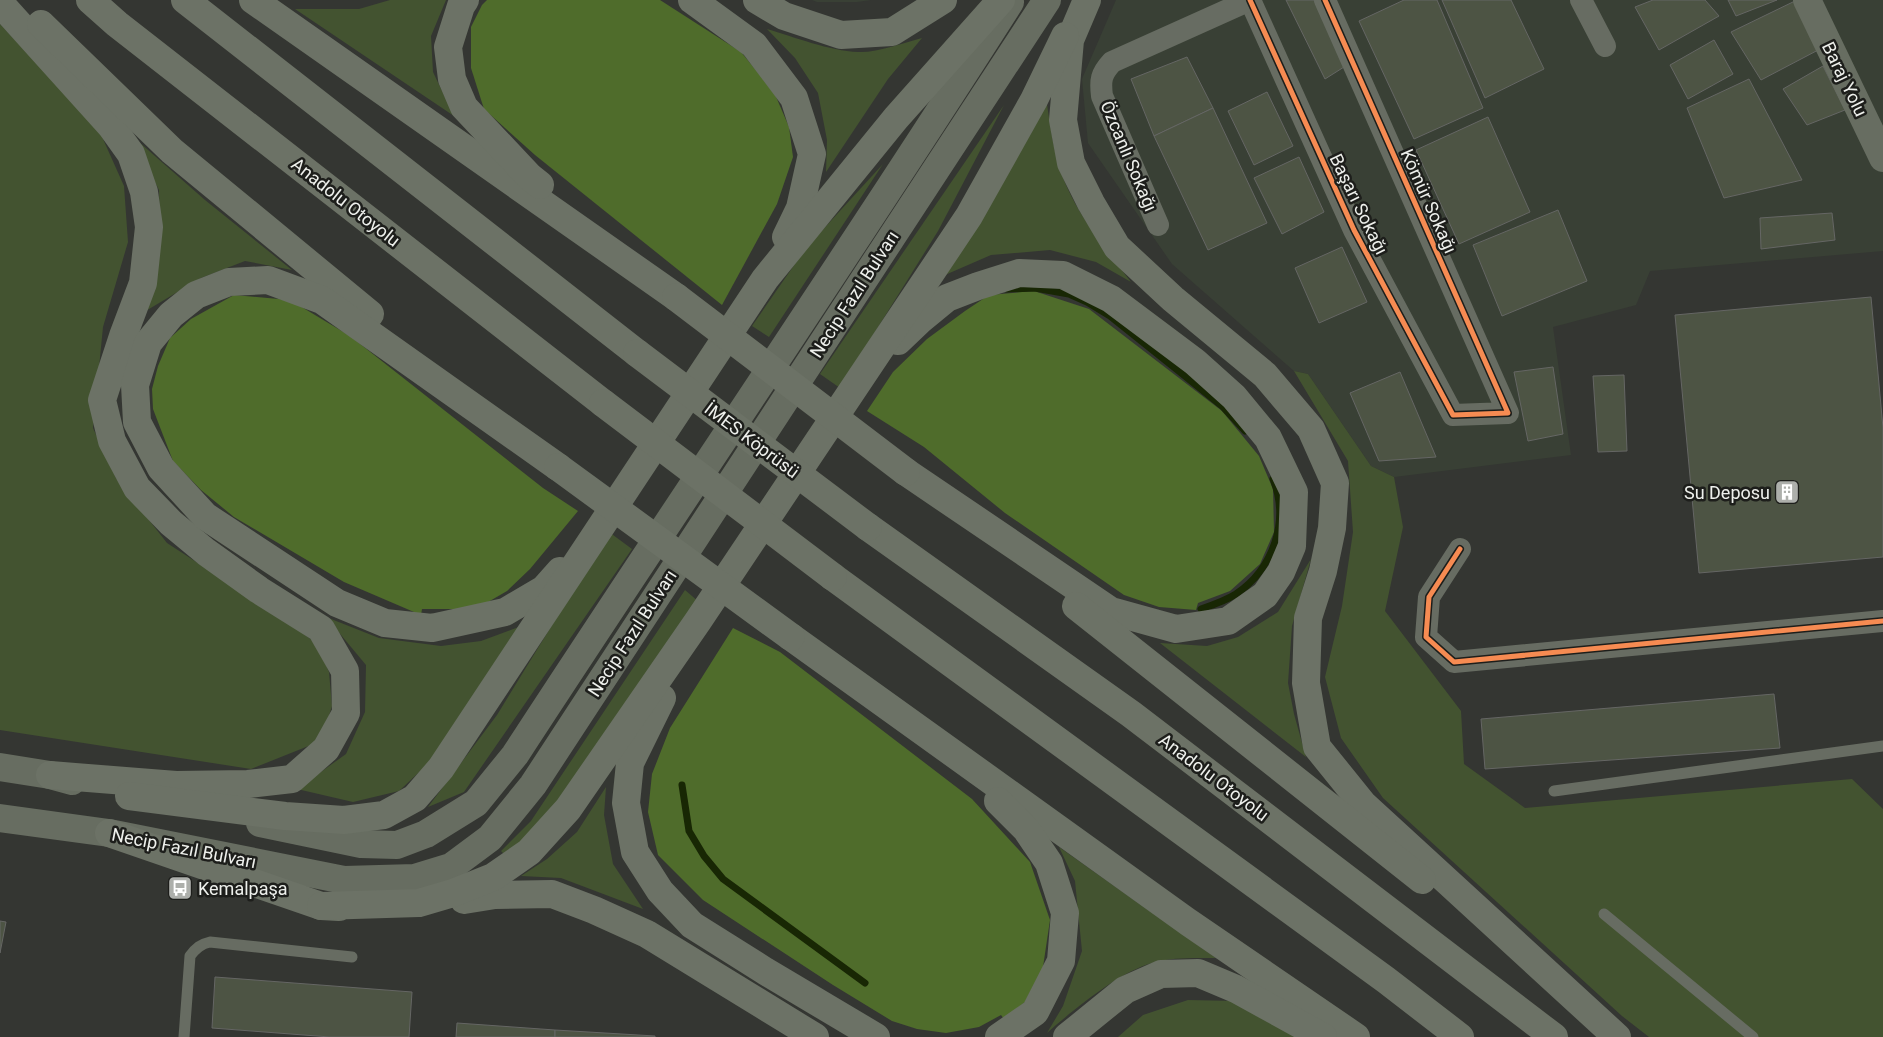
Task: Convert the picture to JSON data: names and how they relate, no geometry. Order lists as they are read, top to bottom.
{
  "streets": {
    "highway": ["Anadolu Otoyolu", "İMES Köprüsü"],
    "main road": ["Baraj Yolu", "Necip Fazıl Bulvarı"],
    "street": ["Özcanlı Sokağı", "Kömür Sokağı", "Başarı Sokağı"]
  },
  "crossings": [
    ["Özcanlı Sokağı", "Başarı Sokağı"],
    ["Kömür Sokağı", "Başarı Sokağı"],
    ["Anadolu Otoyolu", "İMES Köprüsü"]
  ],
  "places": {
    "building": ["Su Deposu"],
    "bus stop": ["Kemalpaşa"]
  }
}
